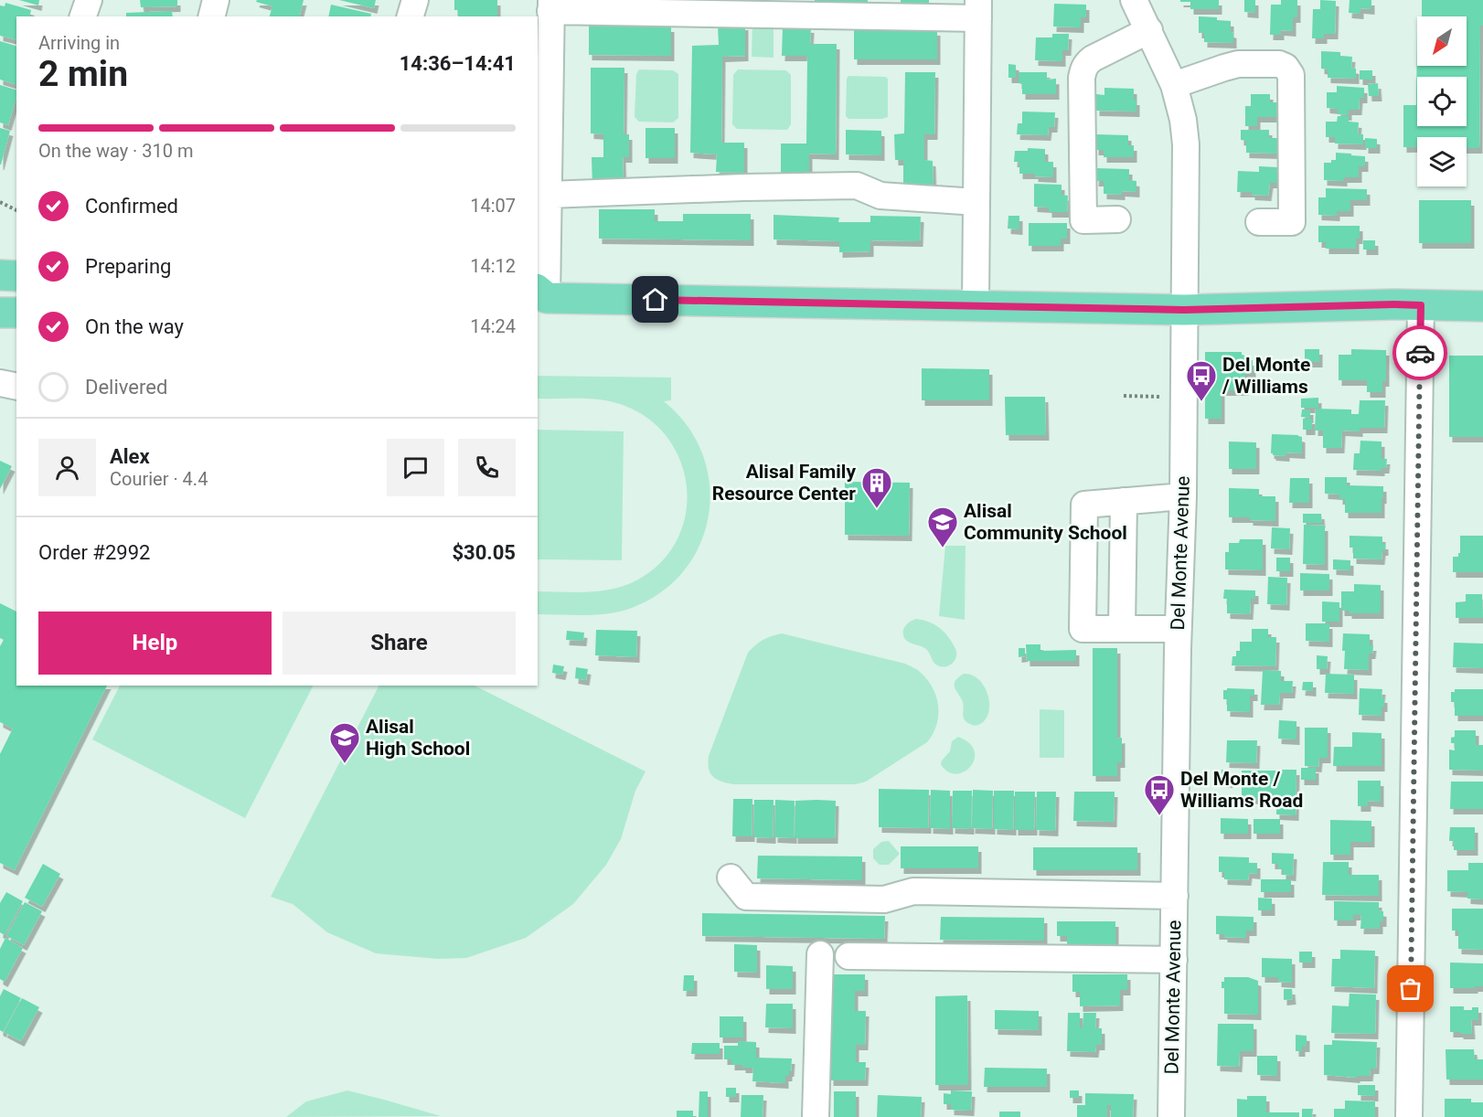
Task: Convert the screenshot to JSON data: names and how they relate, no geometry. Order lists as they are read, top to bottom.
{
  "streets": {
    "street": ["Del Monte Avenue"]
  },
  "places": {
    "bus stop": ["Del Monte / Williams", "Del Monte / Williams Road"],
    "building": ["Alisal Family Resource Center"],
    "school or university": ["Alisal Community School", "Alisal High School"]
  },
  "north": "bottom left",
  "page": {
    "heading": ["2 min", "Arriving in", "14:36–14:41"],
    "panel": [
      "Alex",
      "Courier · 4.4",
      "Order #2992",
      "$30.05"
    ],
    "bar": "On the way · 310 m",
    "list": [
      ["Confirmed", "14:07"],
      ["Preparing", "14:12"],
      ["On the way", "14:24"],
      "Delivered"
    ],
    "buttons": ["Help", "Share"]
  }
}
